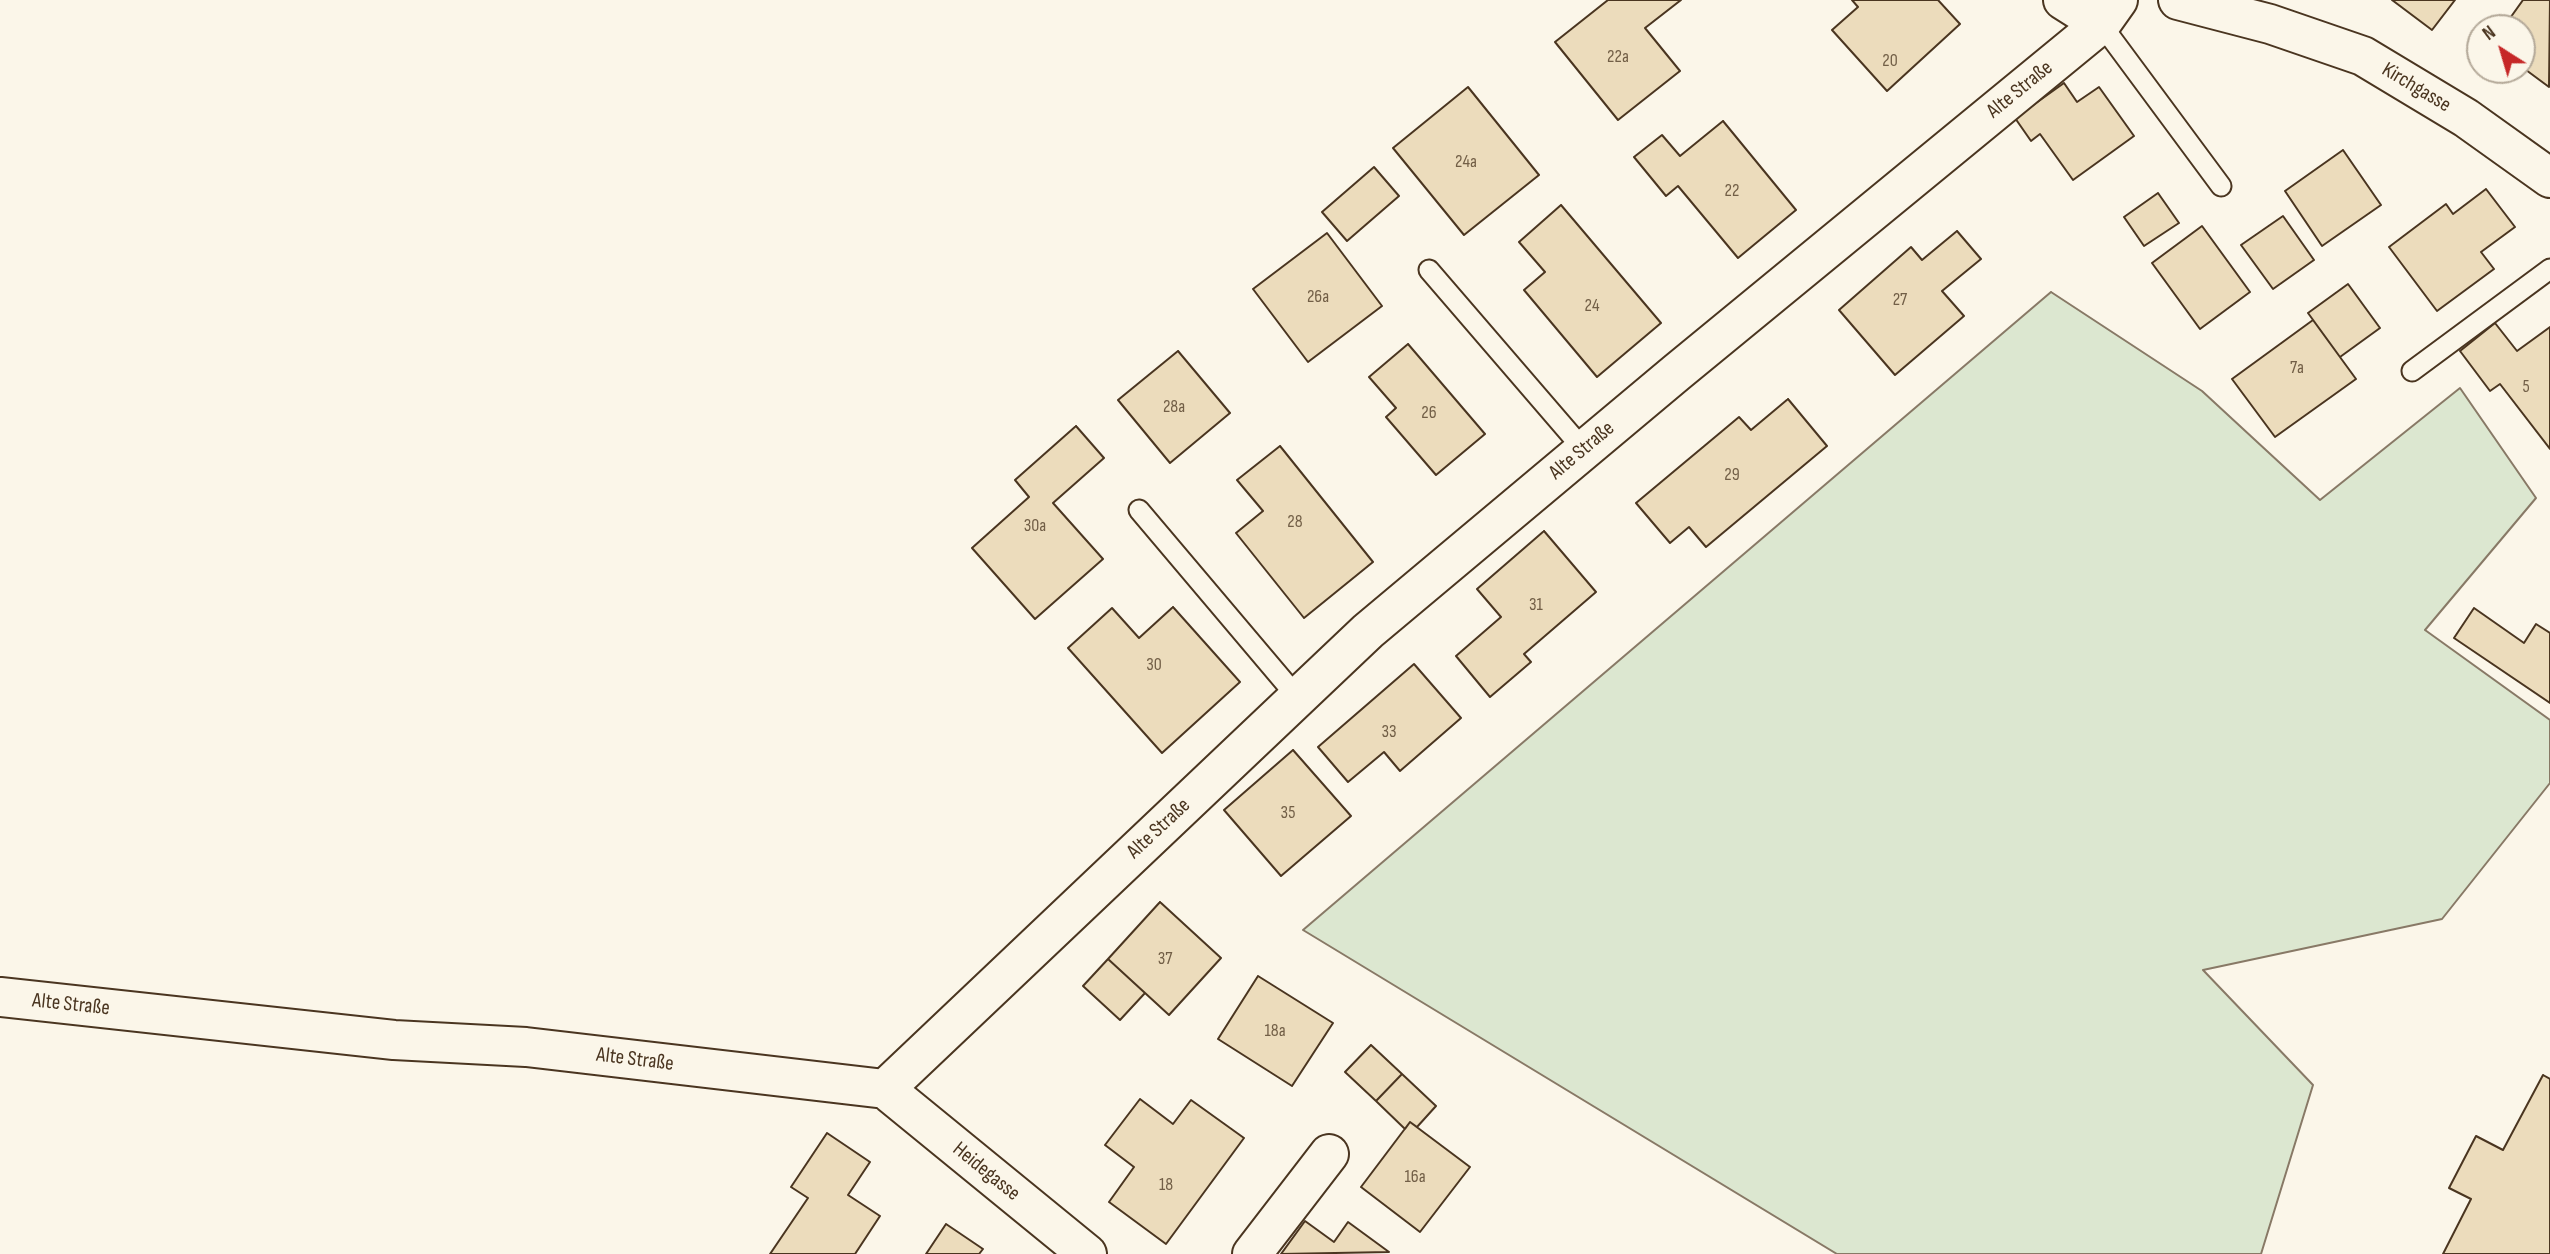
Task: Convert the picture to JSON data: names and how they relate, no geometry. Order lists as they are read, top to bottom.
{
  "streets": {
    "street": ["Kirchgasse", "Alte Straße", "Heidegasse"]
  },
  "crossings": [
    ["Alte Straße", "Heidegasse"]
  ],
  "house_numbers": [
    "22a",
    "20",
    "24a",
    "22",
    "26a",
    "27",
    "24",
    "7a",
    "5",
    "28a",
    "26",
    "29",
    "28",
    "30a",
    "31",
    "30",
    "33",
    "35",
    "37",
    "18a",
    "16a",
    "18"
  ],
  "north": "top left"
}
